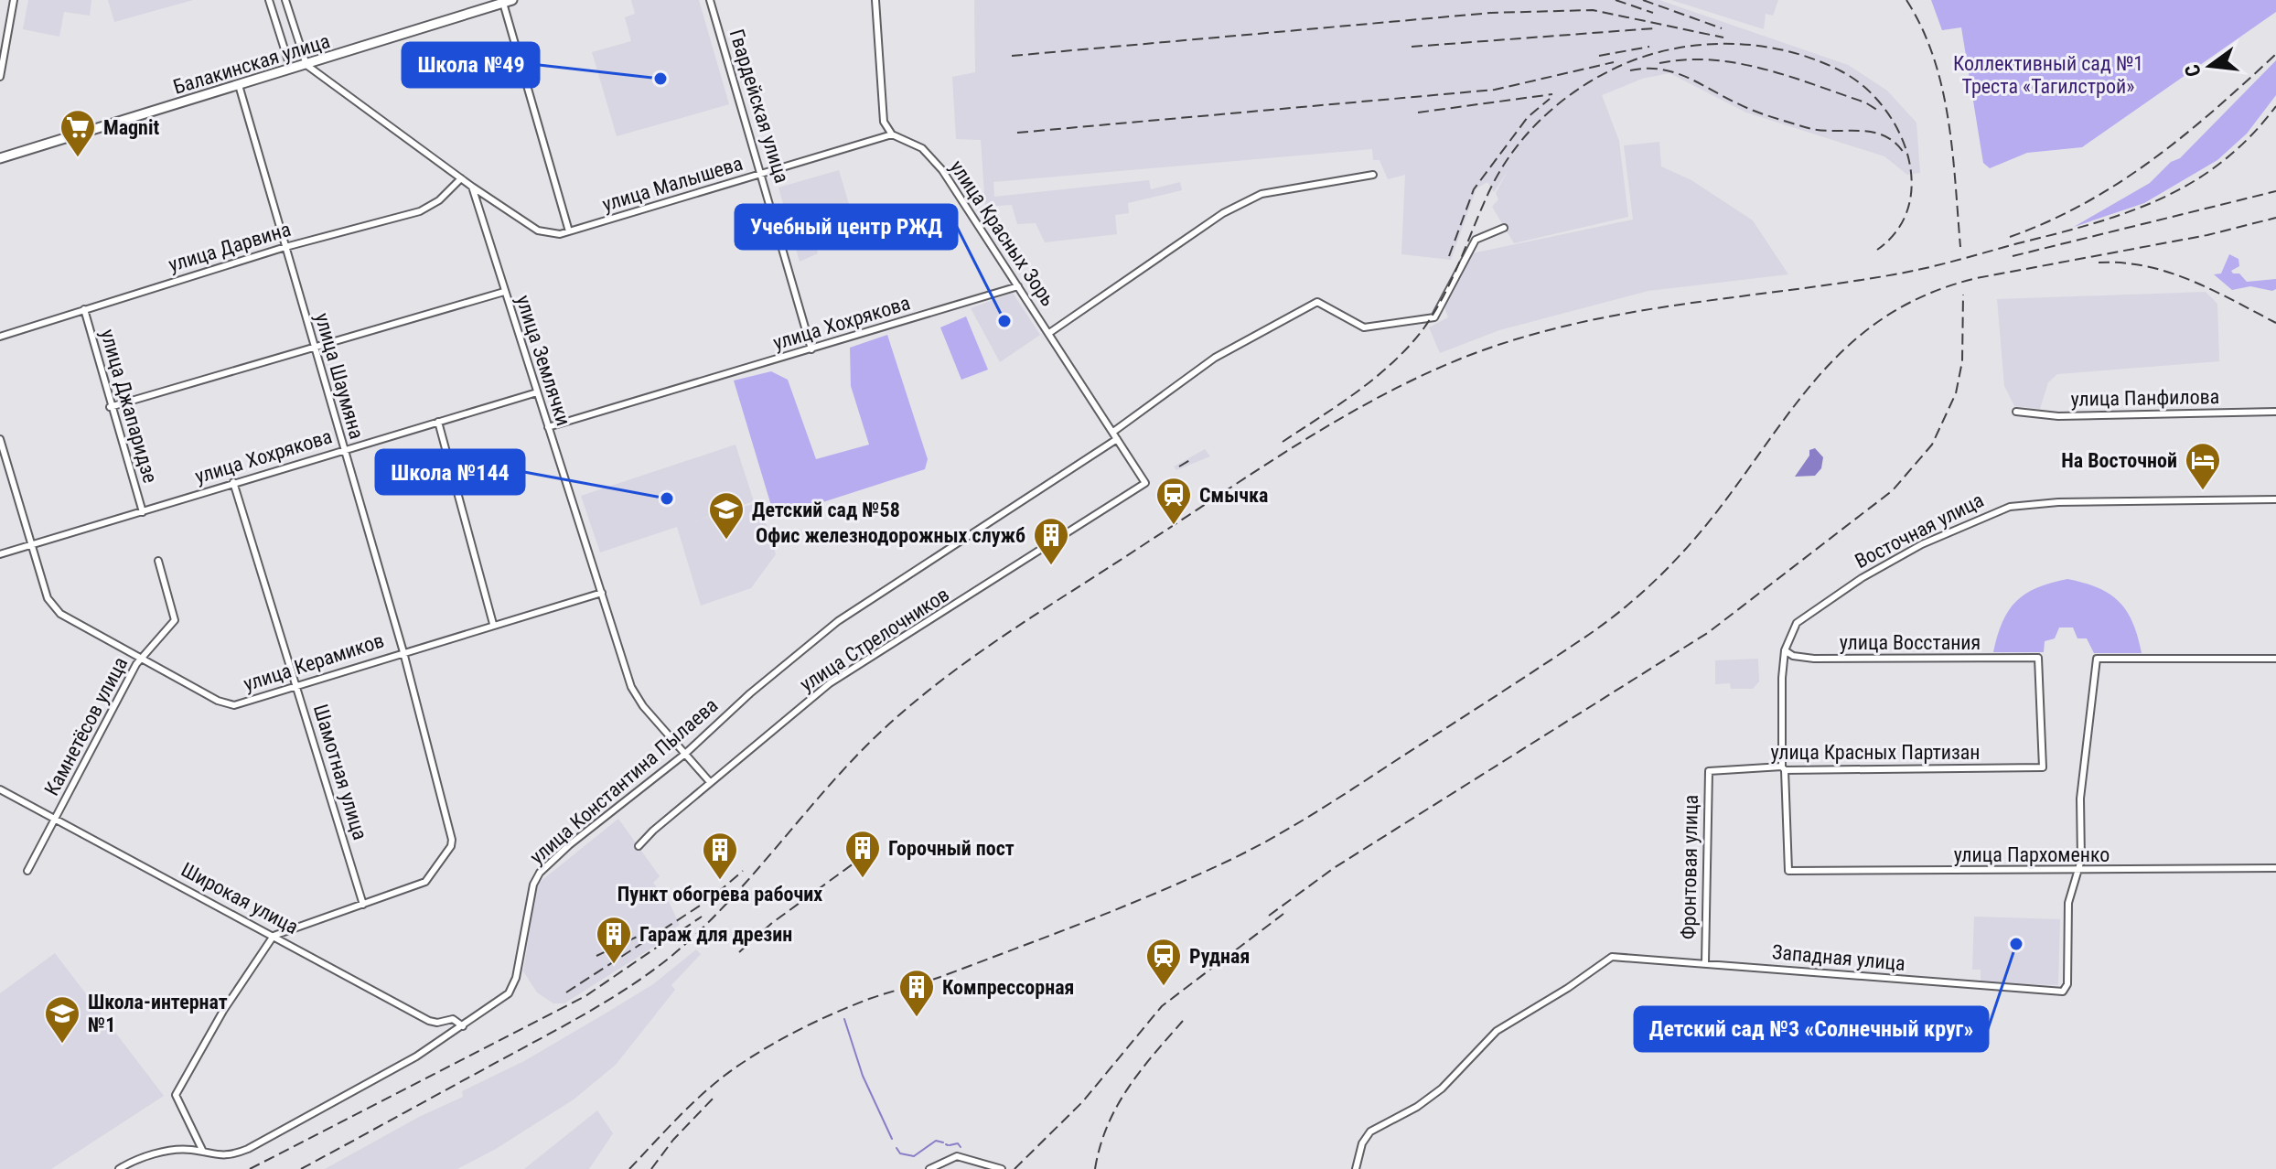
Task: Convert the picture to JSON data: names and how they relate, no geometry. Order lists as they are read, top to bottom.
{
  "streets": {
    "main road": ["Балакинская улица"],
    "street": [
      "Гвардейская улица",
      "улица Малышева",
      "улица Красных Зорь",
      "улица Дарвина",
      "улица Хохрякова",
      "улица Землячки",
      "улица Шаумяна",
      "улица Панфилова",
      "улица Джапаридзе",
      "Восточная улица",
      "улица Стрелочников",
      "улица Восстания",
      "улица Керамиков",
      "Камнетёсов улица",
      "улица Красных Партизан",
      "Шамотная улица",
      "улица Константина Пылаева",
      "улица Пархоменко",
      "Фронтовая улица",
      "Широкая улица",
      "Западная улица"
    ]
  },
  "crossings": [
    ["Балакинская улица", "улица Шаумяна"],
    ["Гвардейская улица", "улица Малышева"],
    ["Гвардейская улица", "улица Хохрякова"],
    ["улица Малышева", "улица Красных Зорь"],
    ["улица Малышева", "улица Землячки"],
    ["улица Красных Зорь", "улица Хохрякова"],
    ["улица Красных Зорь", "улица Стрелочников"],
    ["улица Красных Зорь", "улица Константина Пылаева"],
    ["улица Дарвина", "улица Шаумяна"],
    ["улица Дарвина", "улица Джапаридзе"],
    ["улица Хохрякова", "улица Землячки"],
    ["улица Хохрякова", "улица Шаумяна"],
    ["улица Хохрякова", "улица Джапаридзе"],
    ["улица Хохрякова", "улица Керамиков"],
    ["улица Хохрякова", "Шамотная улица"],
    ["улица Землячки", "улица Стрелочников"],
    ["улица Землячки", "улица Керамиков"],
    ["улица Землячки", "улица Константина Пылаева"],
    ["улица Шаумяна", "улица Керамиков"],
    ["улица Шаумяна", "Шамотная улица"],
    ["Восточная улица", "улица Восстания"],
    ["улица Восстания", "улица Красных Партизан"],
    ["улица Керамиков", "Камнетёсов улица"],
    ["улица Керамиков", "Шамотная улица"],
    ["Камнетёсов улица", "Широкая улица"],
    ["улица Красных Партизан", "улица Пархоменко"],
    ["улица Красных Партизан", "Фронтовая улица"],
    ["улица Константина Пылаева", "Широкая улица"],
    ["улица Пархоменко", "Западная улица"],
    ["Фронтовая улица", "Западная улица"]
  ],
  "parks": ["Коллективный сад №1 Треста «Тагилстрой»"],
  "places": {
    "other": [
      "Школа №49",
      "Учебный центр РЖД",
      "Школа №144",
      "Детский сад №3 «Солнечный круг»"
    ],
    "supermarket": ["Magnit"],
    "hotel": ["На Восточной"],
    "station": ["Смычка", "Рудная"],
    "school or university": ["Детский сад №58", "Школа-интернат №1"],
    "building": [
      "Офис железнодорожных служб",
      "Горочный пост",
      "Пункт обогрева рабочих",
      "Гараж для дрезин",
      "Компрессорная"
    ]
  },
  "north": "left"
}
